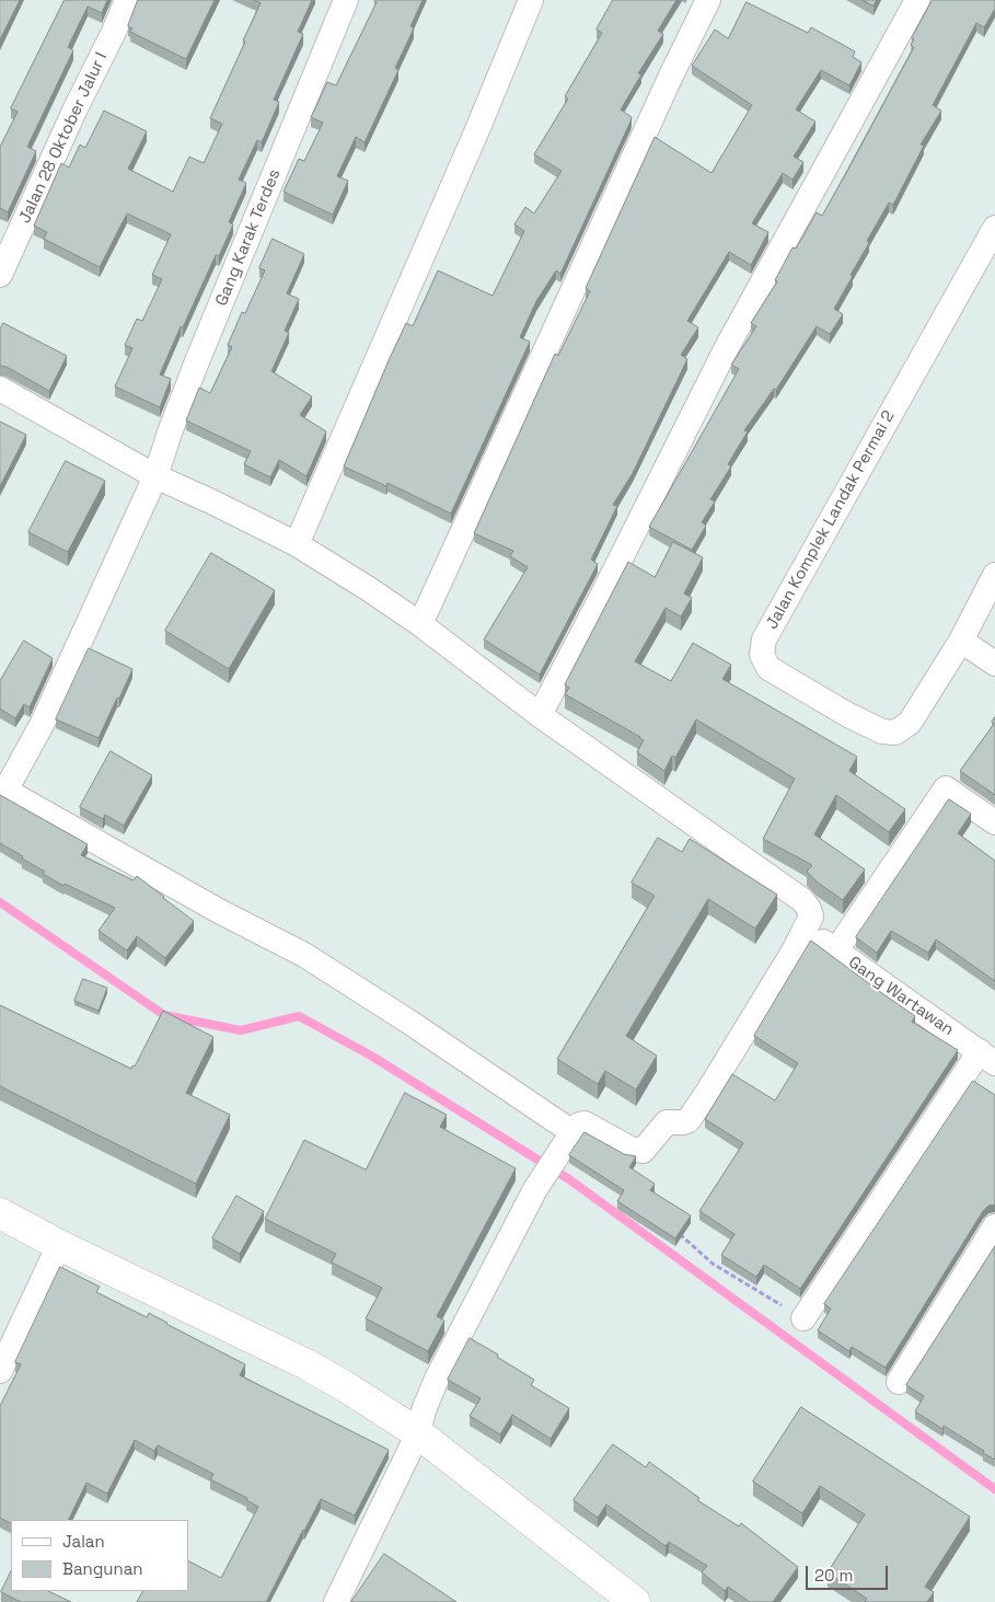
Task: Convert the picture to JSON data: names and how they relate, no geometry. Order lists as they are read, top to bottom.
{
  "streets": {
    "street": [
      "Jalan 28 Oktober Jalur I",
      "Gang Karak Terdes",
      "Jalan Komplek Landak Permai 2",
      "Gang Wartawan"
    ]
  },
  "legend": ["Jalan", "Bangunan"],
  "scale_bar": "20 m"
}
